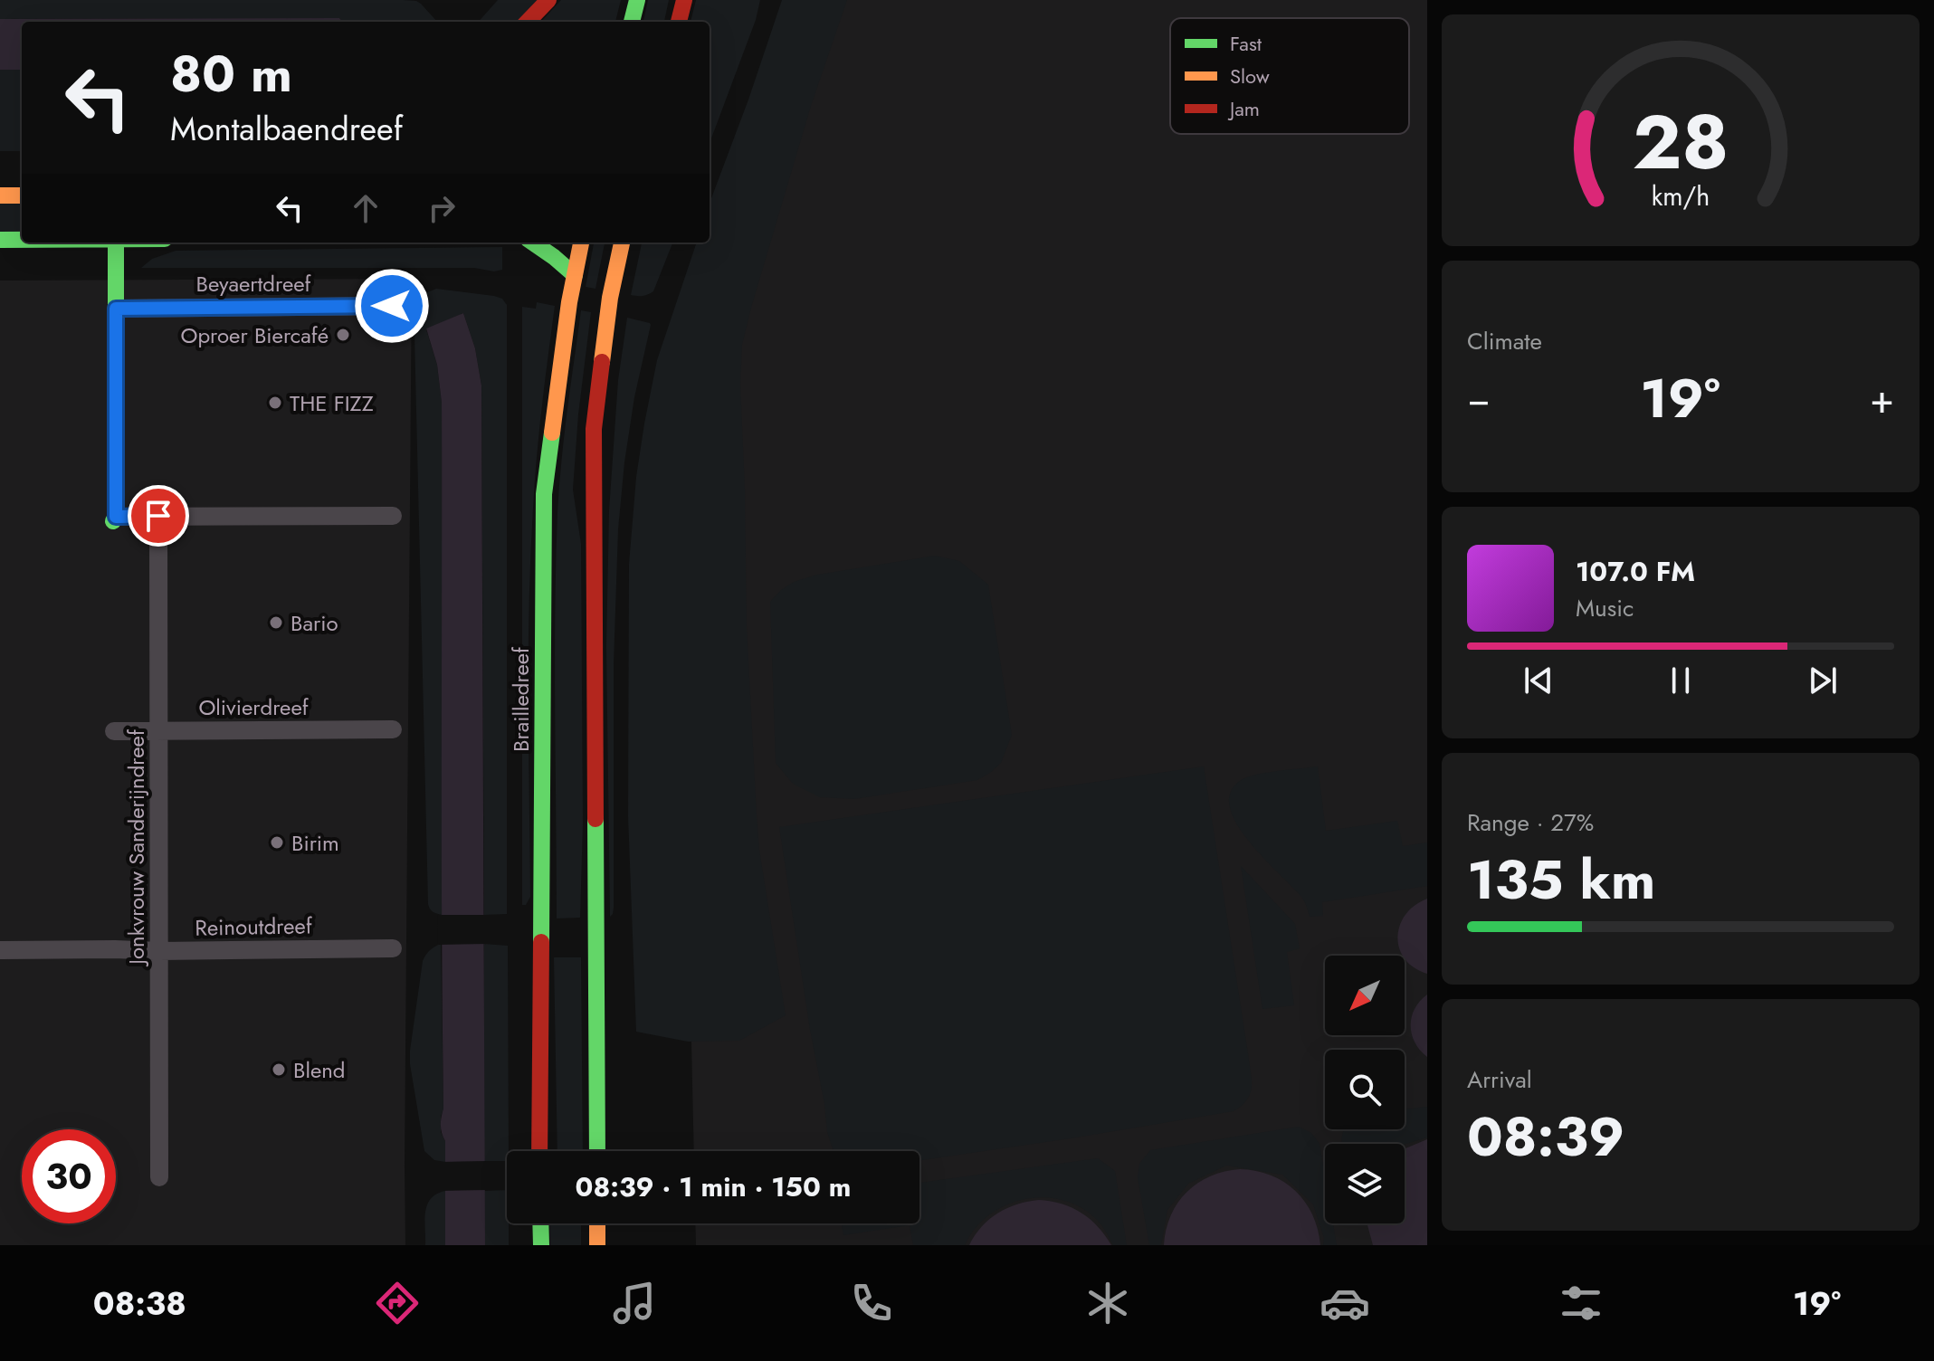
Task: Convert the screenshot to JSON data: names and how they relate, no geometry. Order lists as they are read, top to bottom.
{
  "streets": {
    "main road": ["Brailledreef"],
    "street": [
      "Beyaertdreef",
      "Olivierdreef",
      "Jonkvrouw Sanderijndreef",
      "Reinoutdreef"
    ]
  },
  "crossings": [
    ["Olivierdreef", "Jonkvrouw Sanderijndreef"],
    ["Jonkvrouw Sanderijndreef", "Reinoutdreef"]
  ],
  "places": [
    "Oproer Biercafé",
    "THE FIZZ",
    "Bario",
    "Birim",
    "Blend"
  ],
  "legend": ["Fast", "Slow", "Jam"],
  "north": "bottom left",
  "page": {
    "turn": ["80 m", "Montalbaendreef"],
    "tile": [
      "Climate",
      ["Range · 27%", "135 km"],
      ["Arrival", "08:39"]
    ],
    "heat": ["−", "19°", "+"],
    "song": ["107.0 FM", "Music"],
    "limit": "30",
    "trip": "08:39 · 1 min · 150 m",
    "tabs": ["08:38", "19°"],
    "gauge": ["28", "km/h"]
  }
}
